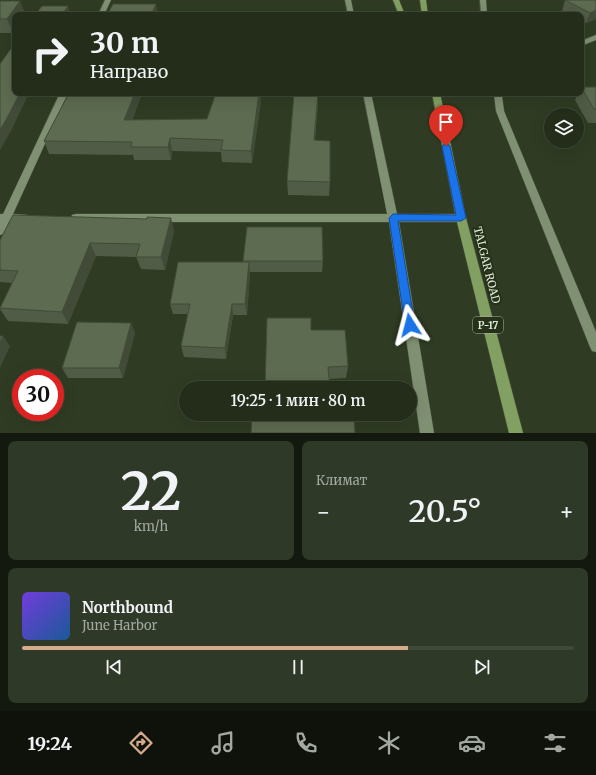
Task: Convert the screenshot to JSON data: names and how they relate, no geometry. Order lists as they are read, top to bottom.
{
  "streets": {
    "main road": ["TALGAR ROAD", "P-17"]
  },
  "page": {
    "turn": ["30 m", "Направо"],
    "limit": "30",
    "trip": "19:25 · 1 мин · 80 m",
    "tile": [
      ["22", "km/h"],
      "Климат"
    ],
    "heat": ["−", "20.5°", "+"],
    "song": ["Northbound", "June Harbor"],
    "tabs": "19:24"
  }
}
